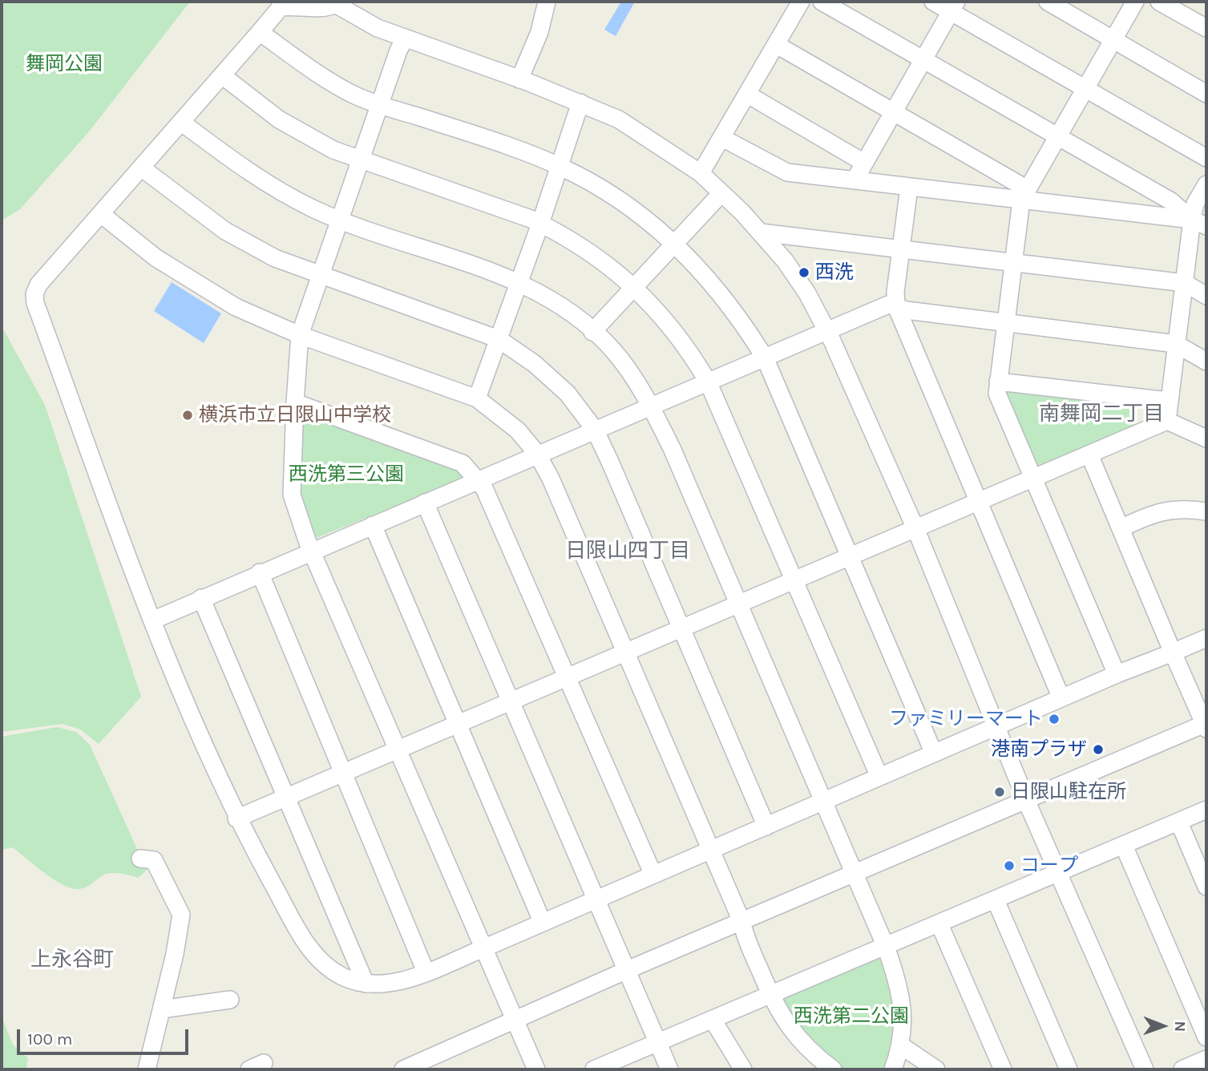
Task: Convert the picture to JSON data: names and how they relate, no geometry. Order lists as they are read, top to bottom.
{
  "districts": ["南舞岡二丁目", "日限山四丁目", "上永谷町"],
  "parks": ["舞岡公園", "西洗第三公園", "西洗第二公園"],
  "places": [
    "西洗",
    "横浜市立日限山中学校",
    "ファミリーマート",
    "港南プラザ",
    "日限山駐在所",
    "コープ"
  ],
  "scale_bar": "100 m",
  "north": "right"
}
